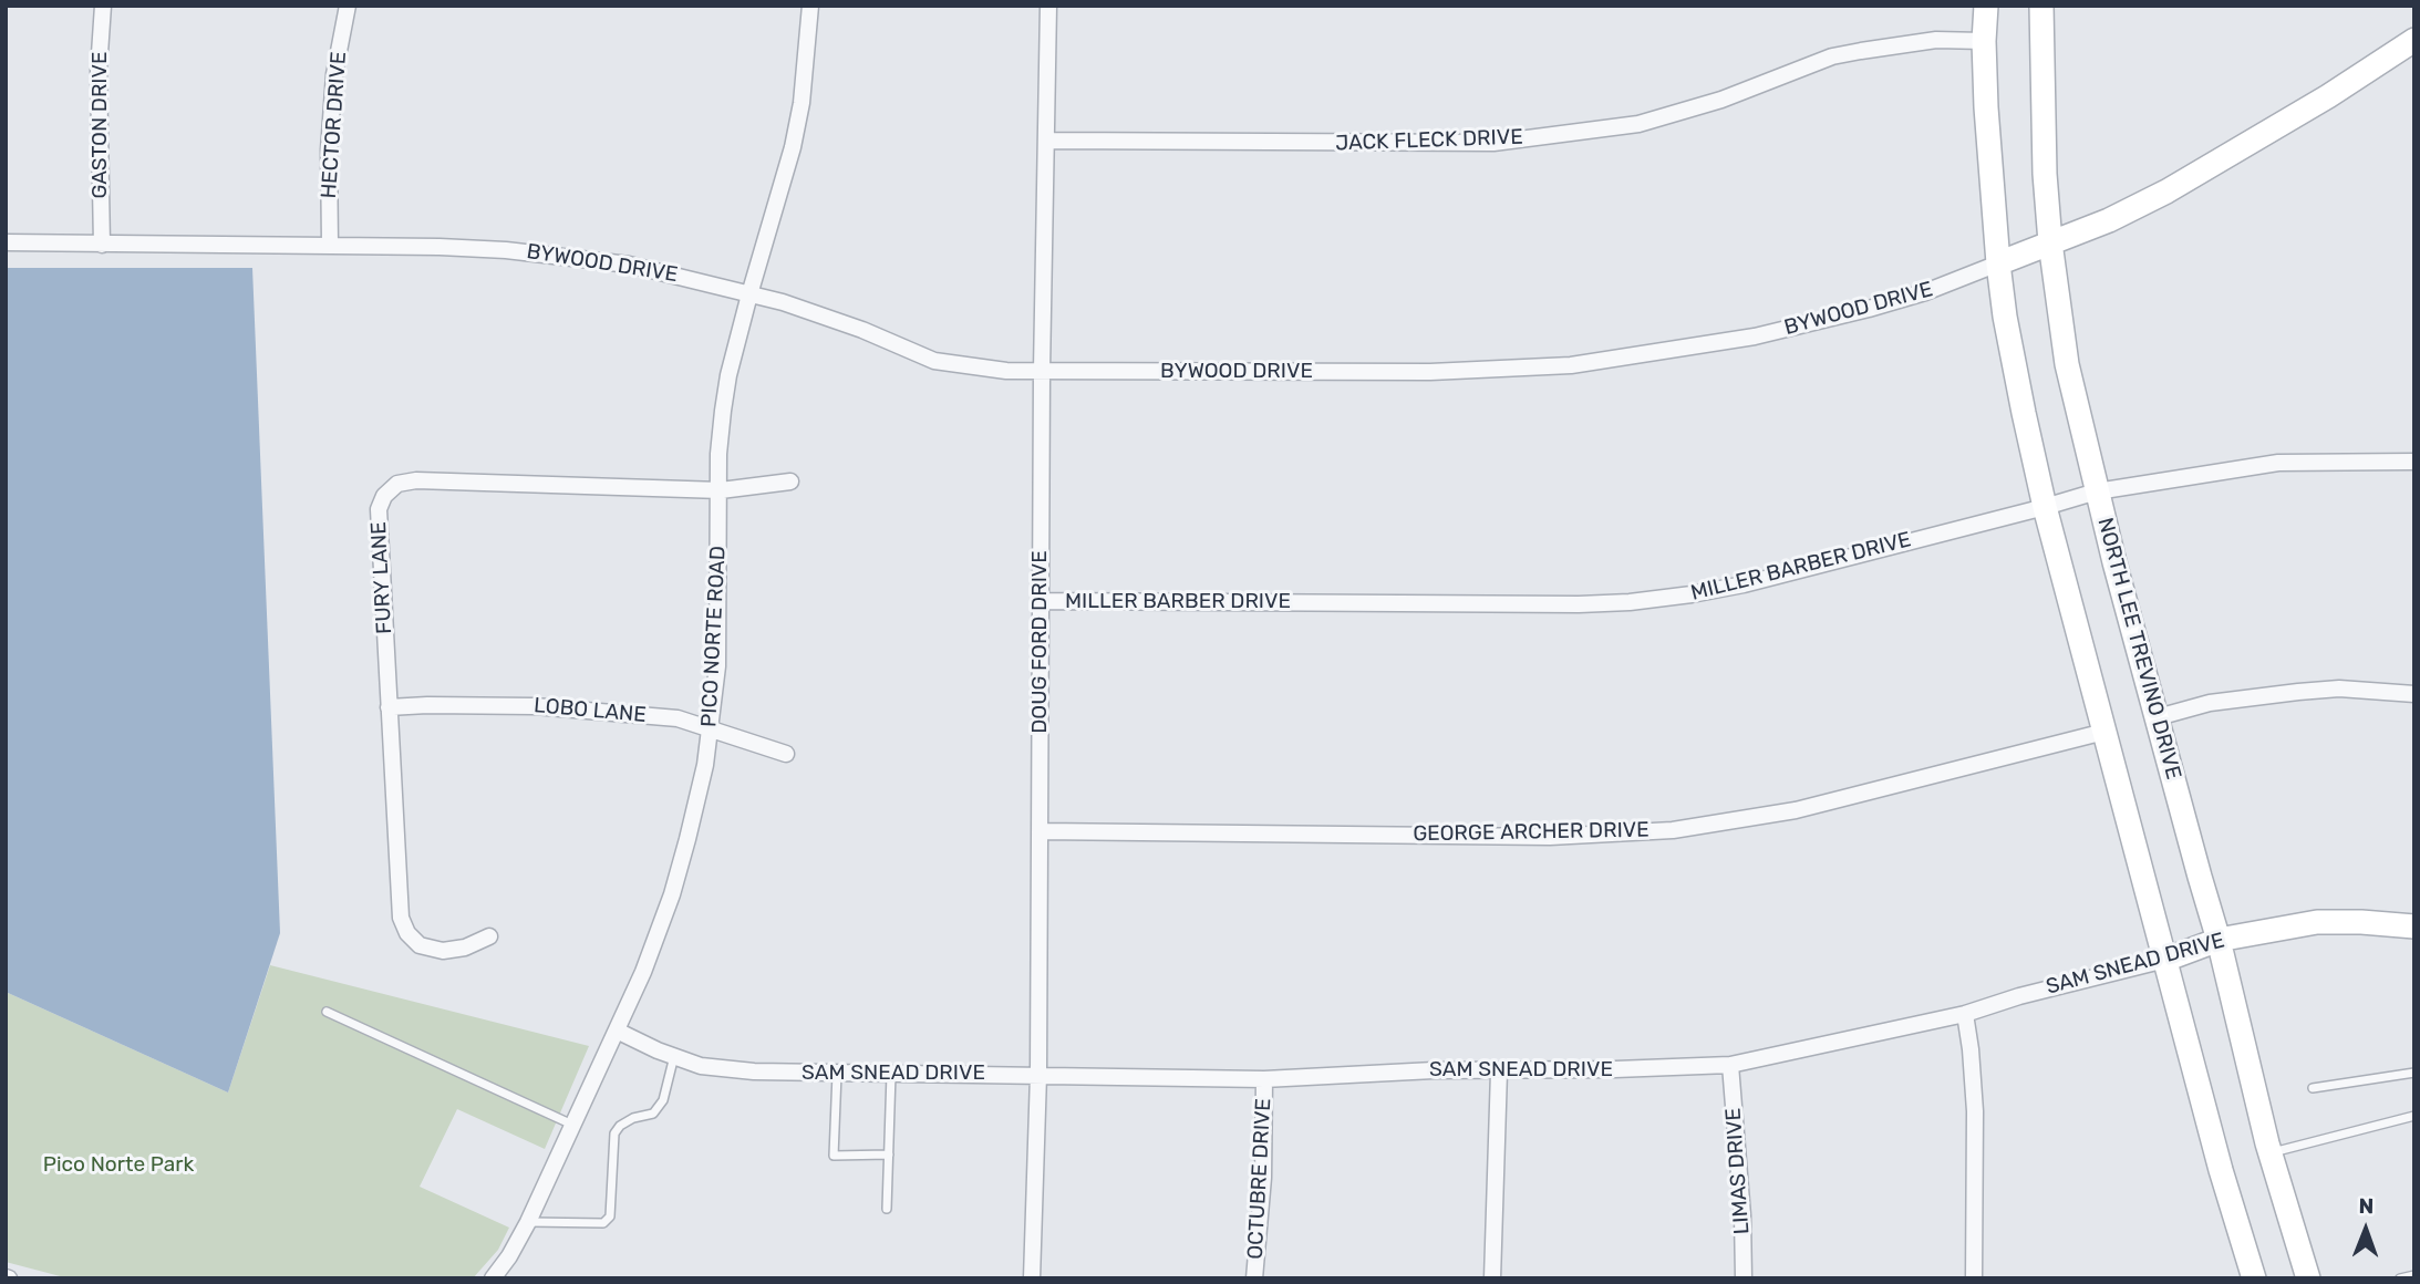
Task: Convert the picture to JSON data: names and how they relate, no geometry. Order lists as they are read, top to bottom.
{
  "streets": {
    "main road": ["BYWOOD DRIVE", "NORTH LEE TREVINO DRIVE", "SAM SNEAD DRIVE"],
    "street": [
      "GASTON DRIVE",
      "HECTOR DRIVE",
      "JACK FLECK DRIVE",
      "MILLER BARBER DRIVE",
      "FURY LANE",
      "PICO NORTE ROAD",
      "DOUG FORD DRIVE",
      "LOBO LANE",
      "GEORGE ARCHER DRIVE",
      "LIMAS DRIVE",
      "OCTUBRE DRIVE"
    ]
  },
  "crossings": [
    ["GASTON DRIVE", "BYWOOD DRIVE"],
    ["HECTOR DRIVE", "BYWOOD DRIVE"],
    ["JACK FLECK DRIVE", "DOUG FORD DRIVE"],
    ["BYWOOD DRIVE", "PICO NORTE ROAD"],
    ["BYWOOD DRIVE", "DOUG FORD DRIVE"],
    ["BYWOOD DRIVE", "NORTH LEE TREVINO DRIVE"],
    ["MILLER BARBER DRIVE", "DOUG FORD DRIVE"],
    ["MILLER BARBER DRIVE", "NORTH LEE TREVINO DRIVE"],
    ["FURY LANE", "PICO NORTE ROAD"],
    ["FURY LANE", "LOBO LANE"],
    ["PICO NORTE ROAD", "LOBO LANE"],
    ["PICO NORTE ROAD", "SAM SNEAD DRIVE"],
    ["DOUG FORD DRIVE", "GEORGE ARCHER DRIVE"],
    ["DOUG FORD DRIVE", "SAM SNEAD DRIVE"],
    ["NORTH LEE TREVINO DRIVE", "SAM SNEAD DRIVE"],
    ["SAM SNEAD DRIVE", "LIMAS DRIVE"],
    ["SAM SNEAD DRIVE", "OCTUBRE DRIVE"]
  ],
  "parks": ["Pico Norte Park"],
  "north": "top"
}
